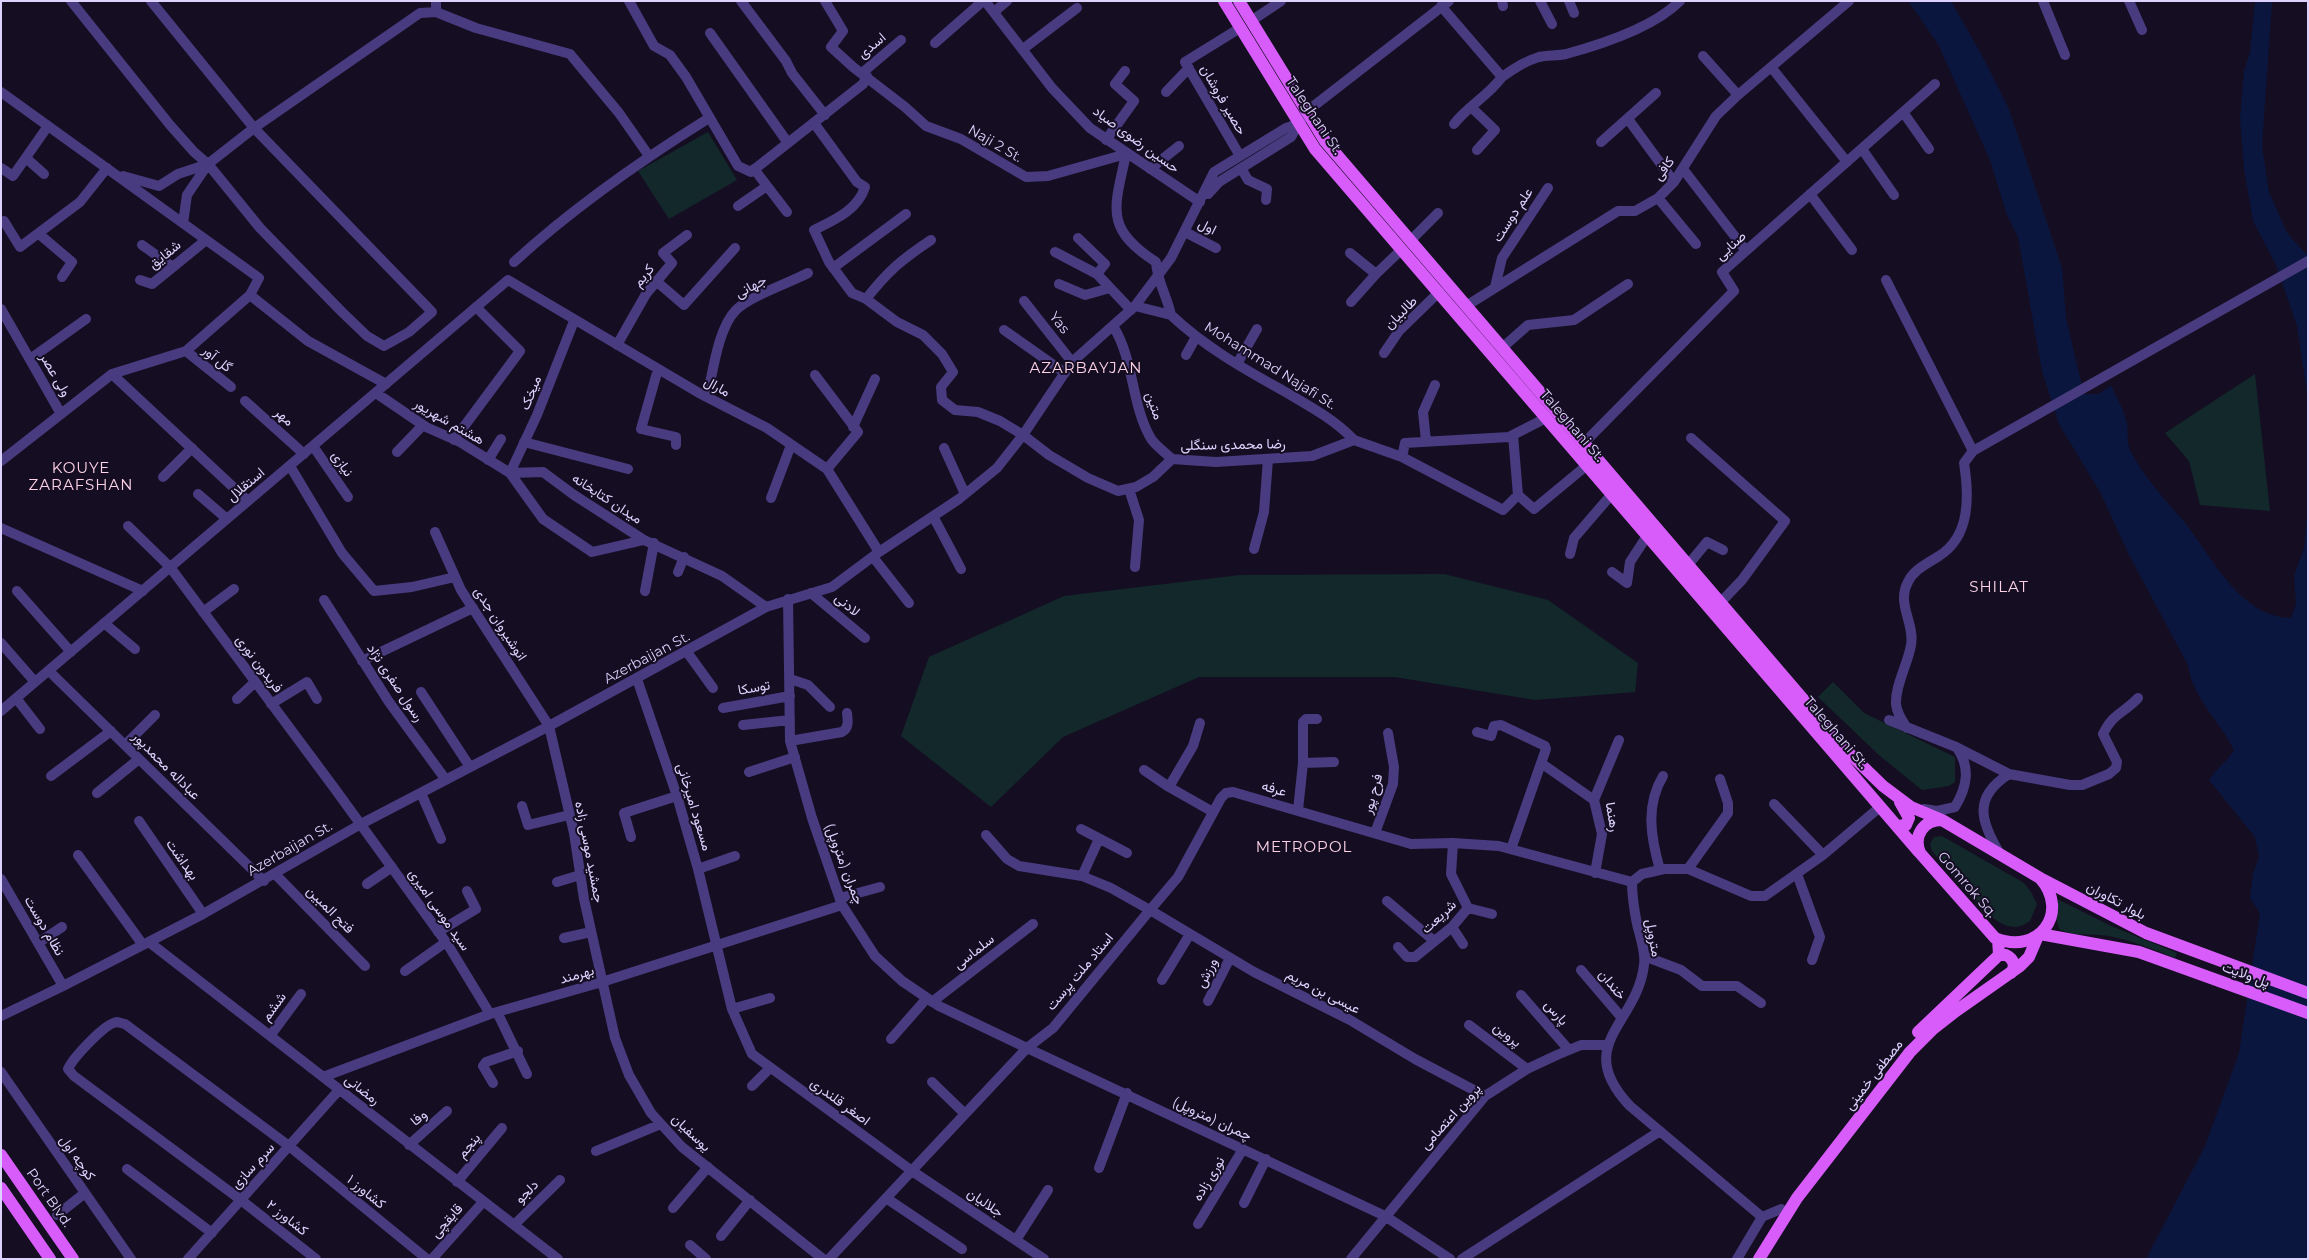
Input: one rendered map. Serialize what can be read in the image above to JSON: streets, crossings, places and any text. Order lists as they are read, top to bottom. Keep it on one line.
{"streets":{"main road":["Taleghani St.","Gomrok Sq.","بلوار تکاوران","پل ولایت","مصطفی خمینی","Port Blvd."],"street":["اسدی","حصیر فروشان","حسین رضوی صیاد","Naji 2 St.","کافی","علم دوست","اول","صنایی","شقایق","کریم","جهانی","طالبیان","Yas","گل آور","Mohammad Najafi St.","ولی عصر","مارال","میخک","متین","مهر","هشتم شهریور","رضا محمدی سنگلی","نیازی","استقلال","میدان کتابخانه","لادنی","انوشیروان جدی","Azerbaijan St.","فریدون نوری","رسول صفری نژاد","توسکا","عباداله محمدپور","عرفه","فرح پور","مسعود امیرخانی","رهنما","جمشید موسی زاده","بهداشت","چمران (متروپل)","فتح المبین","سید موسی امیری","شریعت","نظام دوست","متروپل","سلماسی","استاد ملت پرست","ورزش","بهرمند","خندان","عیسی بن مریم","ششم","پارس","پروین","رمضانی","اصغر قلندری","پروین اعتصامی","وفا","یوسفیان","پنجم","کوچه اول","سرم سازی","نوری زاده","کشاورز ۱","دلجو","جلالیان","کشاورز ۲","قایقچی"]},"crossings":[["اسدی","Naji 2 St."],["حصیر فروشان","Taleghani St."],["حصیر فروشان","Azerbaijan St."],["Taleghani St.","کافی"],["Taleghani St.","صنایی"],["Taleghani St.","طالبیان"],["Taleghani St.","Azerbaijan St."],["Taleghani St.","Gomrok Sq."],["حسین رضوی صیاد","Naji 2 St."],["حسین رضوی صیاد","Azerbaijan St."],["کافی","علم دوست"],["اول","Azerbaijan St."],["کریم","مارال"],["جهانی","مارال"],["Yas","Azerbaijan St."],["Mohammad Najafi St.","رضا محمدی سنگلی"],["مارال","میخک"],["مارال","استقلال"],["مارال","Azerbaijan St."],["میخک","هشتم شهریور"],["میخک","میدان کتابخانه"],["متین","رضا محمدی سنگلی"],["متین","Azerbaijan St."],["مهر","استقلال"],["هشتم شهریور","استقلال"],["هشتم شهریور","میدان کتابخانه"],["نیازی","استقلال"],["استقلال","فریدون نوری"],["استقلال","عباداله محمدپور"],["لادنی","Azerbaijan St."],["انوشیروان جدی","Azerbaijan St."],["انوشیروان جدی","جمشید موسی زاده"],["Azerbaijan St.","فریدون نوری"],["Azerbaijan St.","رسول صفری نژاد"],["Azerbaijan St.","عباداله محمدپور"],["Azerbaijan St.","مسعود امیرخانی"],["Azerbaijan St.","جمشید موسی زاده"],["Azerbaijan St.","بهداشت"],["Azerbaijan St.","چمران (متروپل)"],["Azerbaijan St.","فتح المبین"],["Azerbaijan St.","سید موسی امیری"],["Azerbaijan St.","نظام دوست"],["Azerbaijan St.","رمضانی"],["فریدون نوری","سید موسی امیری"],["توسکا","چمران (متروپل)"],["عرفه","فرح پور"],["عرفه","رهنما"],["عرفه","شریعت"],["عرفه","متروپل"],["عرفه","استاد ملت پرست"],["عرفه","عیسی بن مریم"],["مسعود امیرخانی","بهرمند"],["جمشید موسی زاده","بهرمند"],["جمشید موسی زاده","یوسفیان"],["چمران (متروپل)","سلماسی"],["چمران (متروپل)","استاد ملت پرست"],["چمران (متروپل)","بهرمند"],["چمران (متروپل)","پروین اعتصامی"],["چمران (متروپل)","نوری زاده"],["Gomrok Sq.","پل ولایت"],["Gomrok Sq.","مصطفی خمینی"],["بلوار تکاوران","پل ولایت"],["سید موسی امیری","بهرمند"],["متروپل","خندان"],["متروپل","پروین اعتصامی"],["استاد ملت پرست","عیسی بن مریم"],["ورزش","عیسی بن مریم"],["بهرمند","رمضانی"],["بهرمند","یوسفیان"],["پل ولایت","مصطفی خمینی"],["عیسی بن مریم","پروین اعتصامی"],["ششم","رمضانی"],["پارس","پروین اعتصامی"],["پروین","پروین اعتصامی"],["رمضانی","وفا"],["رمضانی","پنجم"],["رمضانی","سرم سازی"],["رمضانی","دلجو"],["رمضانی","قایقچی"],["اصغر قلندری","جلالیان"],["سرم سازی","کشاورز ۱"],["سرم سازی","کشاورز ۲"],["کشاورز ۱","کشاورز ۲"]],"districts":["AZARBAYJAN","KOUYE ZARAFSHAN","SHILAT","METROPOL"]}
